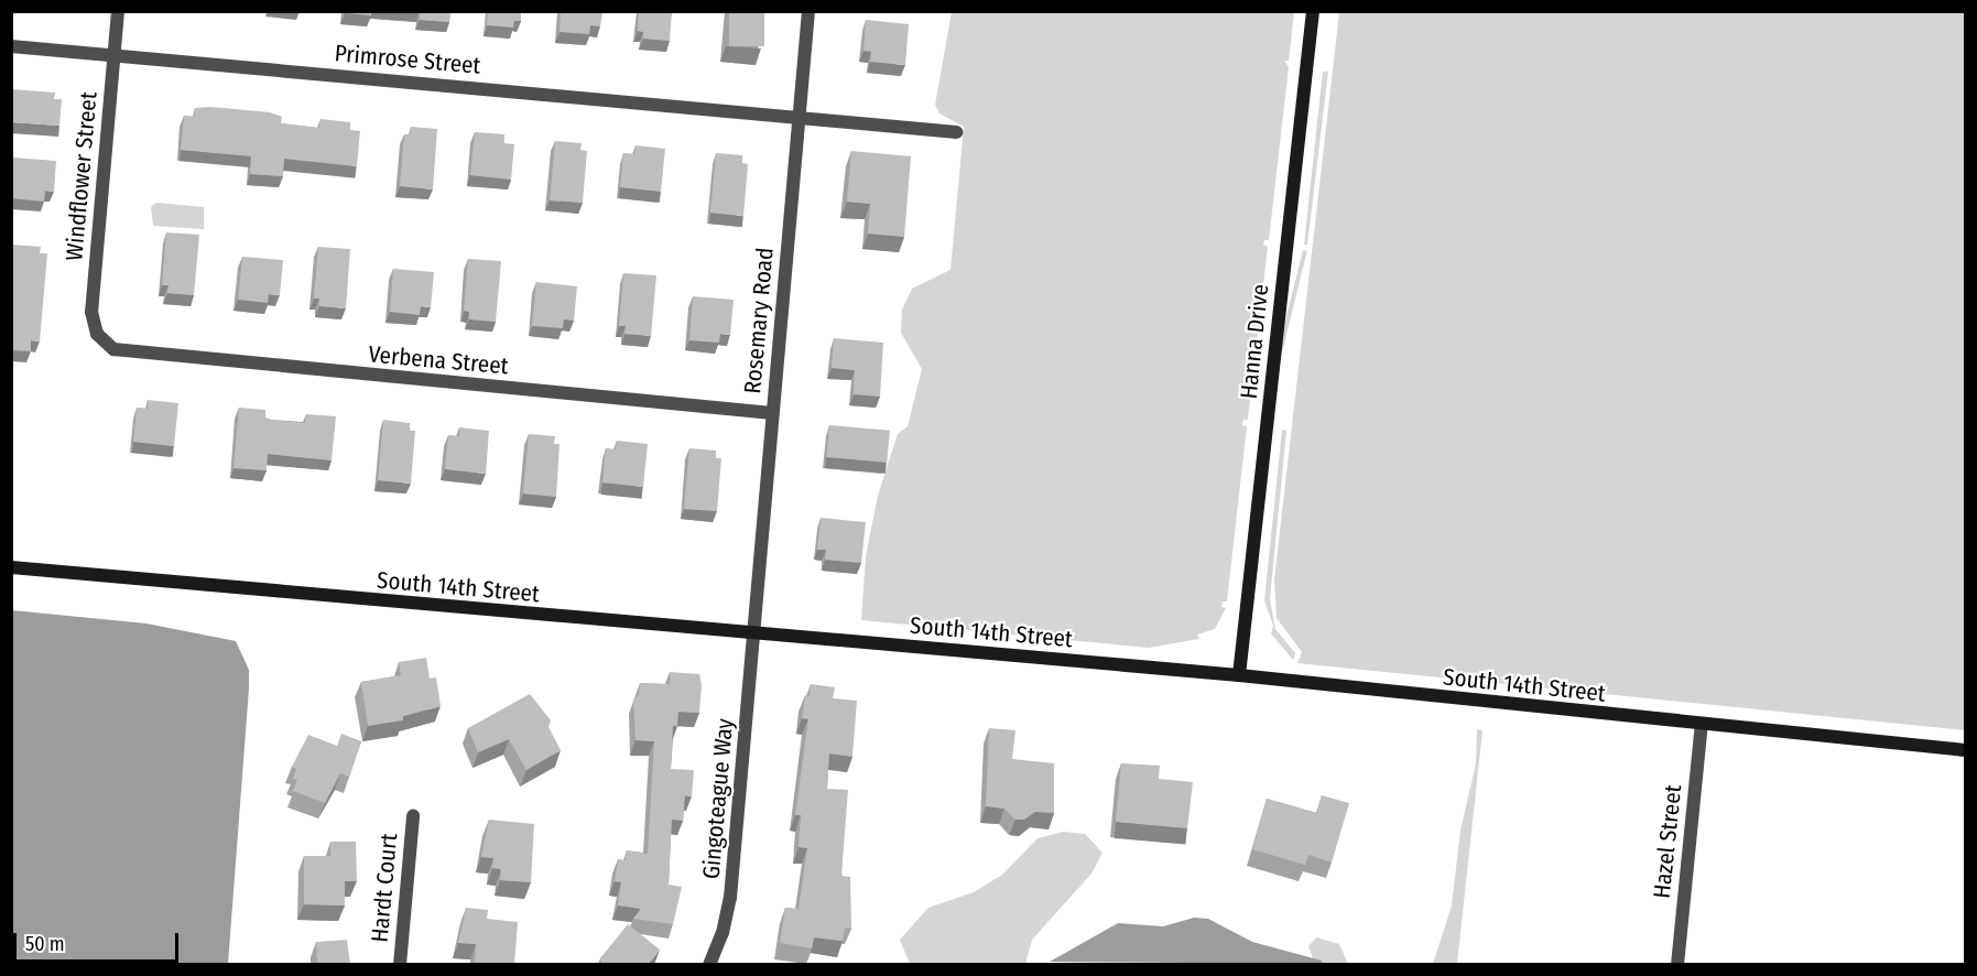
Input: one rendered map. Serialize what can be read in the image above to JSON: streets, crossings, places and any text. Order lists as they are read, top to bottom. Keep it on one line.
{"streets":{"main road":["Hanna Drive","South 14th Street"],"street":["Primrose Street","Windflower Street","Rosemary Road","Verbena Street","Gingoteague Way","Hazel Street","Hardt Court"]},"crossings":[["Primrose Street","Windflower Street"],["Primrose Street","Rosemary Road"],["Windflower Street","Verbena Street"],["Rosemary Road","Verbena Street"],["Rosemary Road","South 14th Street"],["Rosemary Road","Gingoteague Way"],["Hanna Drive","South 14th Street"],["South 14th Street","Gingoteague Way"],["South 14th Street","Hazel Street"]],"scale_bar":"50 m"}
